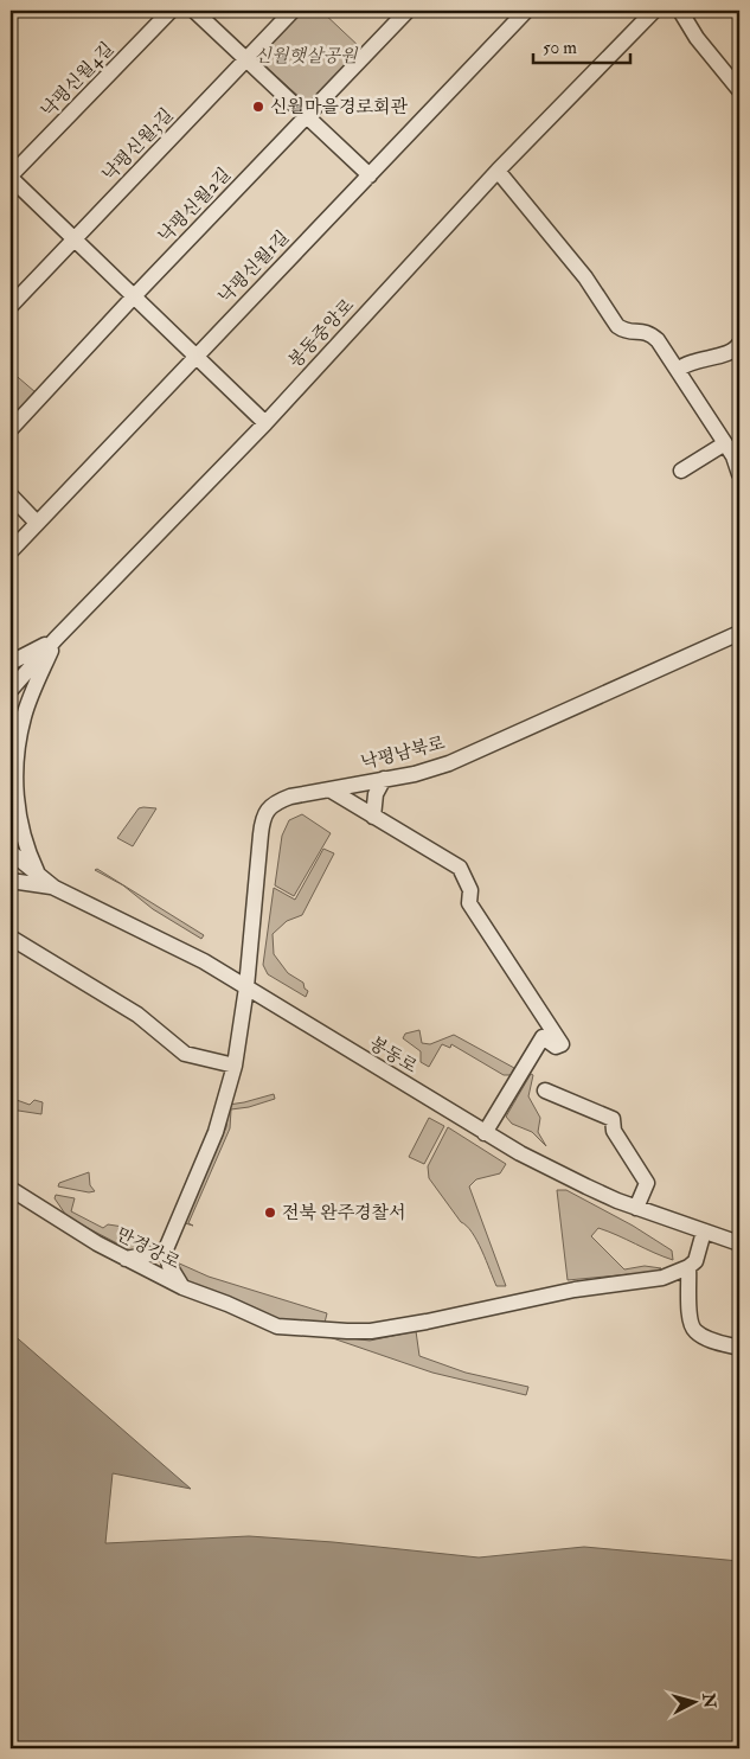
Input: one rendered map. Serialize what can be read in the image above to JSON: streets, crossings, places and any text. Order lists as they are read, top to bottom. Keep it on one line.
{"streets":{"street":["낙평신월4길","낙평신월3길","낙평신월2길","낙평신월1길","봉동중앙로","낙평남북로","봉동로","만경강로"]},"crossings":[["낙평남북로","봉동로"]],"parks":["신월햇살공원"],"places":["신월마을경로회관","전북 완주경찰서"],"scale_bar":"50 m","north":"right"}
